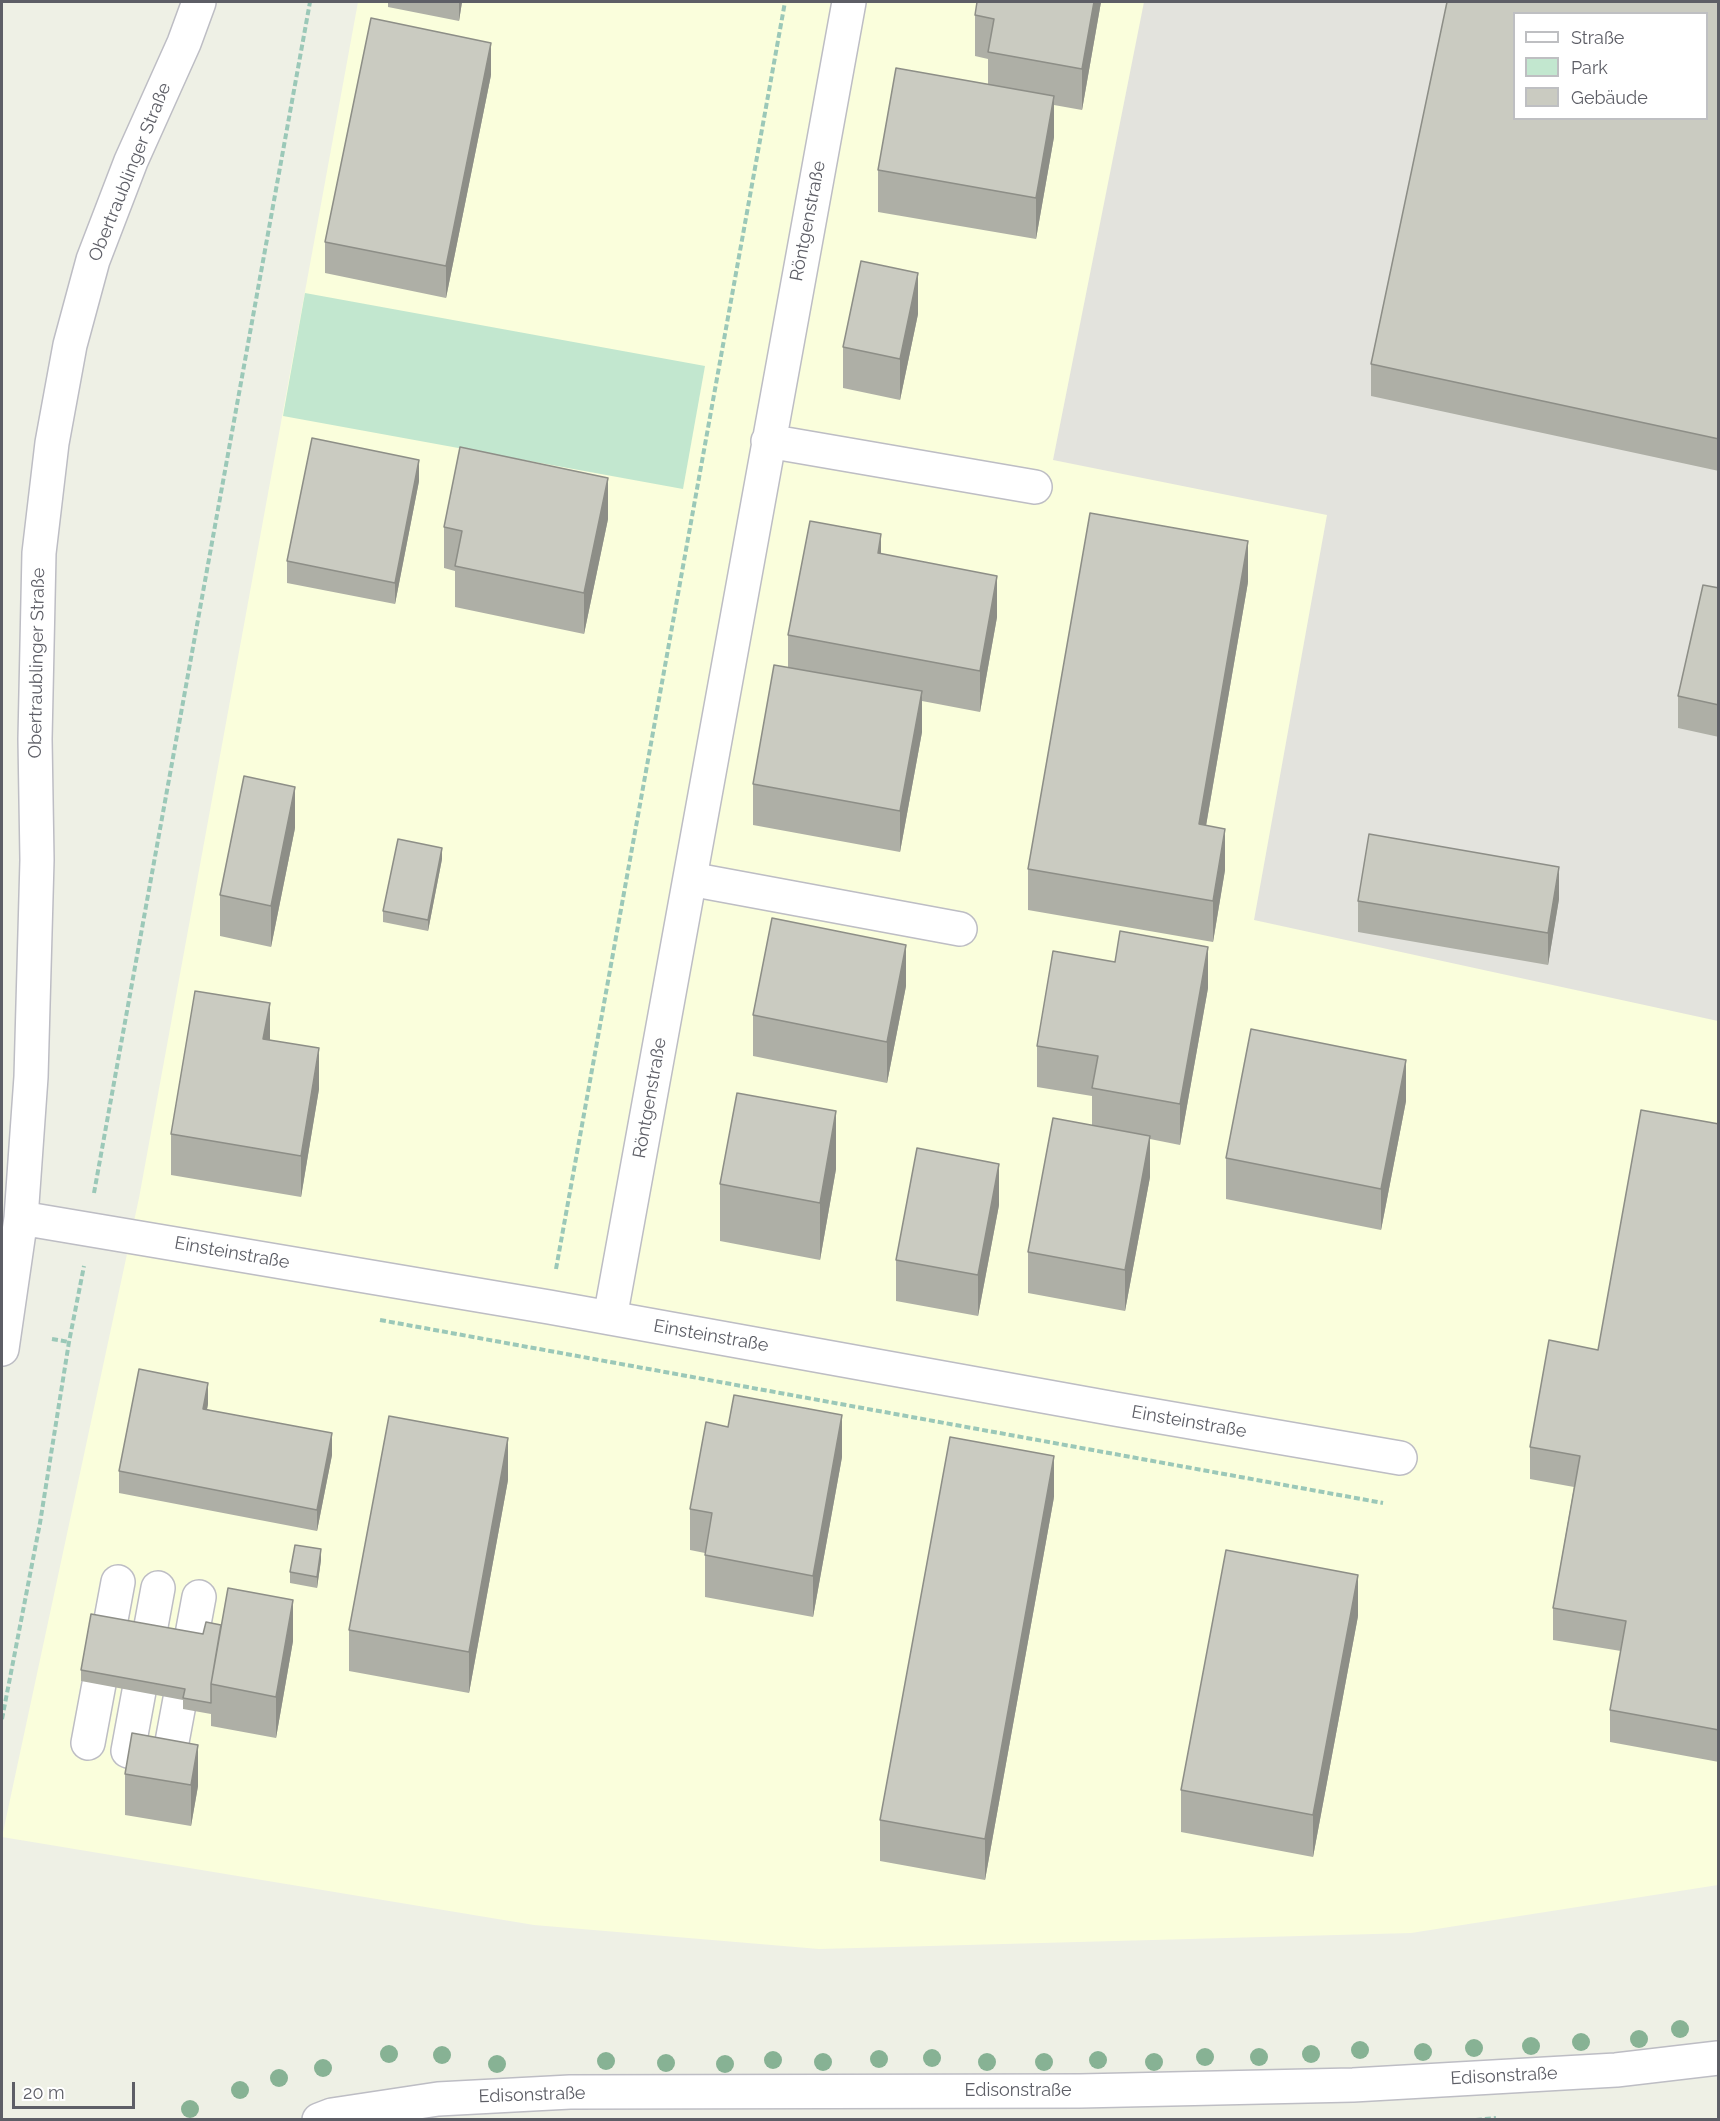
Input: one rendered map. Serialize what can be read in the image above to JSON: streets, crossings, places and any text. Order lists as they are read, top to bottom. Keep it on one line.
{"streets":{"street":["Obertraublinger Straße","Röntgenstraße","Einsteinstraße","Edisonstraße"]},"crossings":[["Obertraublinger Straße","Einsteinstraße"],["Röntgenstraße","Einsteinstraße"]],"legend":["Straße","Park","Gebäude"],"scale_bar":"20 m"}
